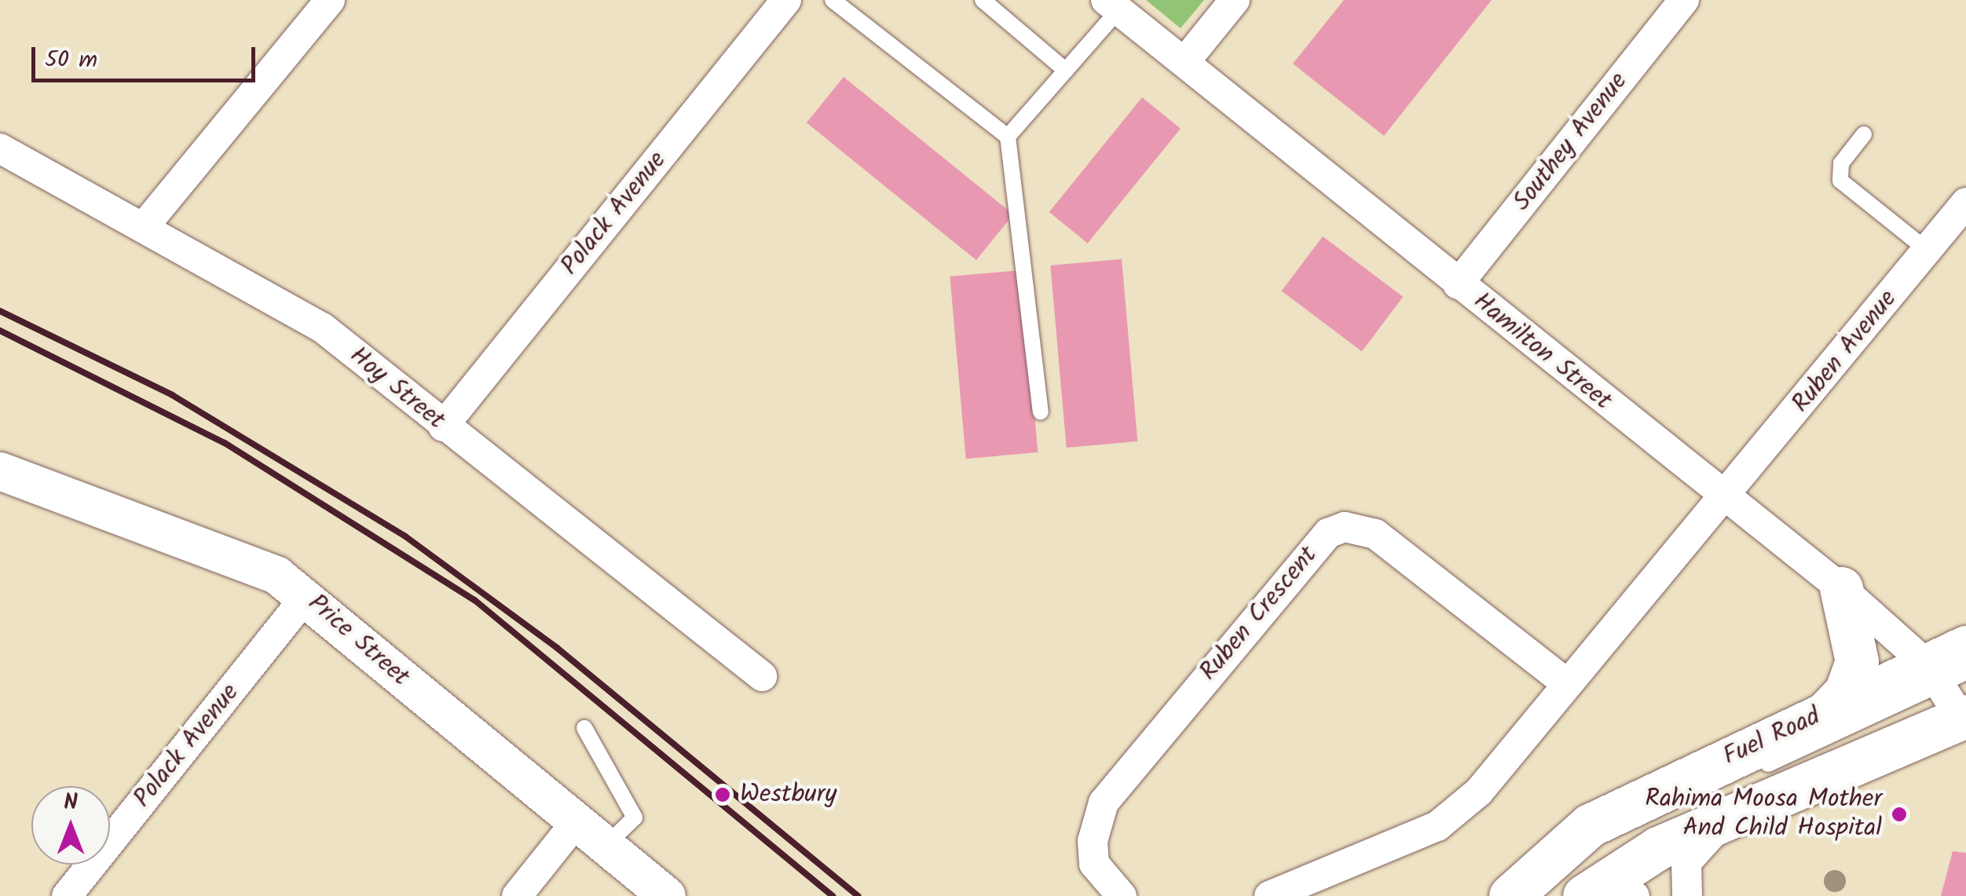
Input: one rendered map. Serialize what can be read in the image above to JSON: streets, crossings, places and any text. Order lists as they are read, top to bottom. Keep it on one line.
{"streets":{"main road":["Fuel Road"],"street":["Southey Avenue","Polack Avenue","Hamilton Street","Ruben Avenue","Hoy Street","Ruben Crescent","Price Street"]},"crossings":[["Southey Avenue","Hamilton Street"],["Polack Avenue","Hoy Street"],["Polack Avenue","Price Street"],["Hamilton Street","Ruben Avenue"],["Hamilton Street","Fuel Road"]],"places":["Westbury","Rahima Moosa Mother And Child Hospital"],"scale_bar":"50 m","north":"top"}
